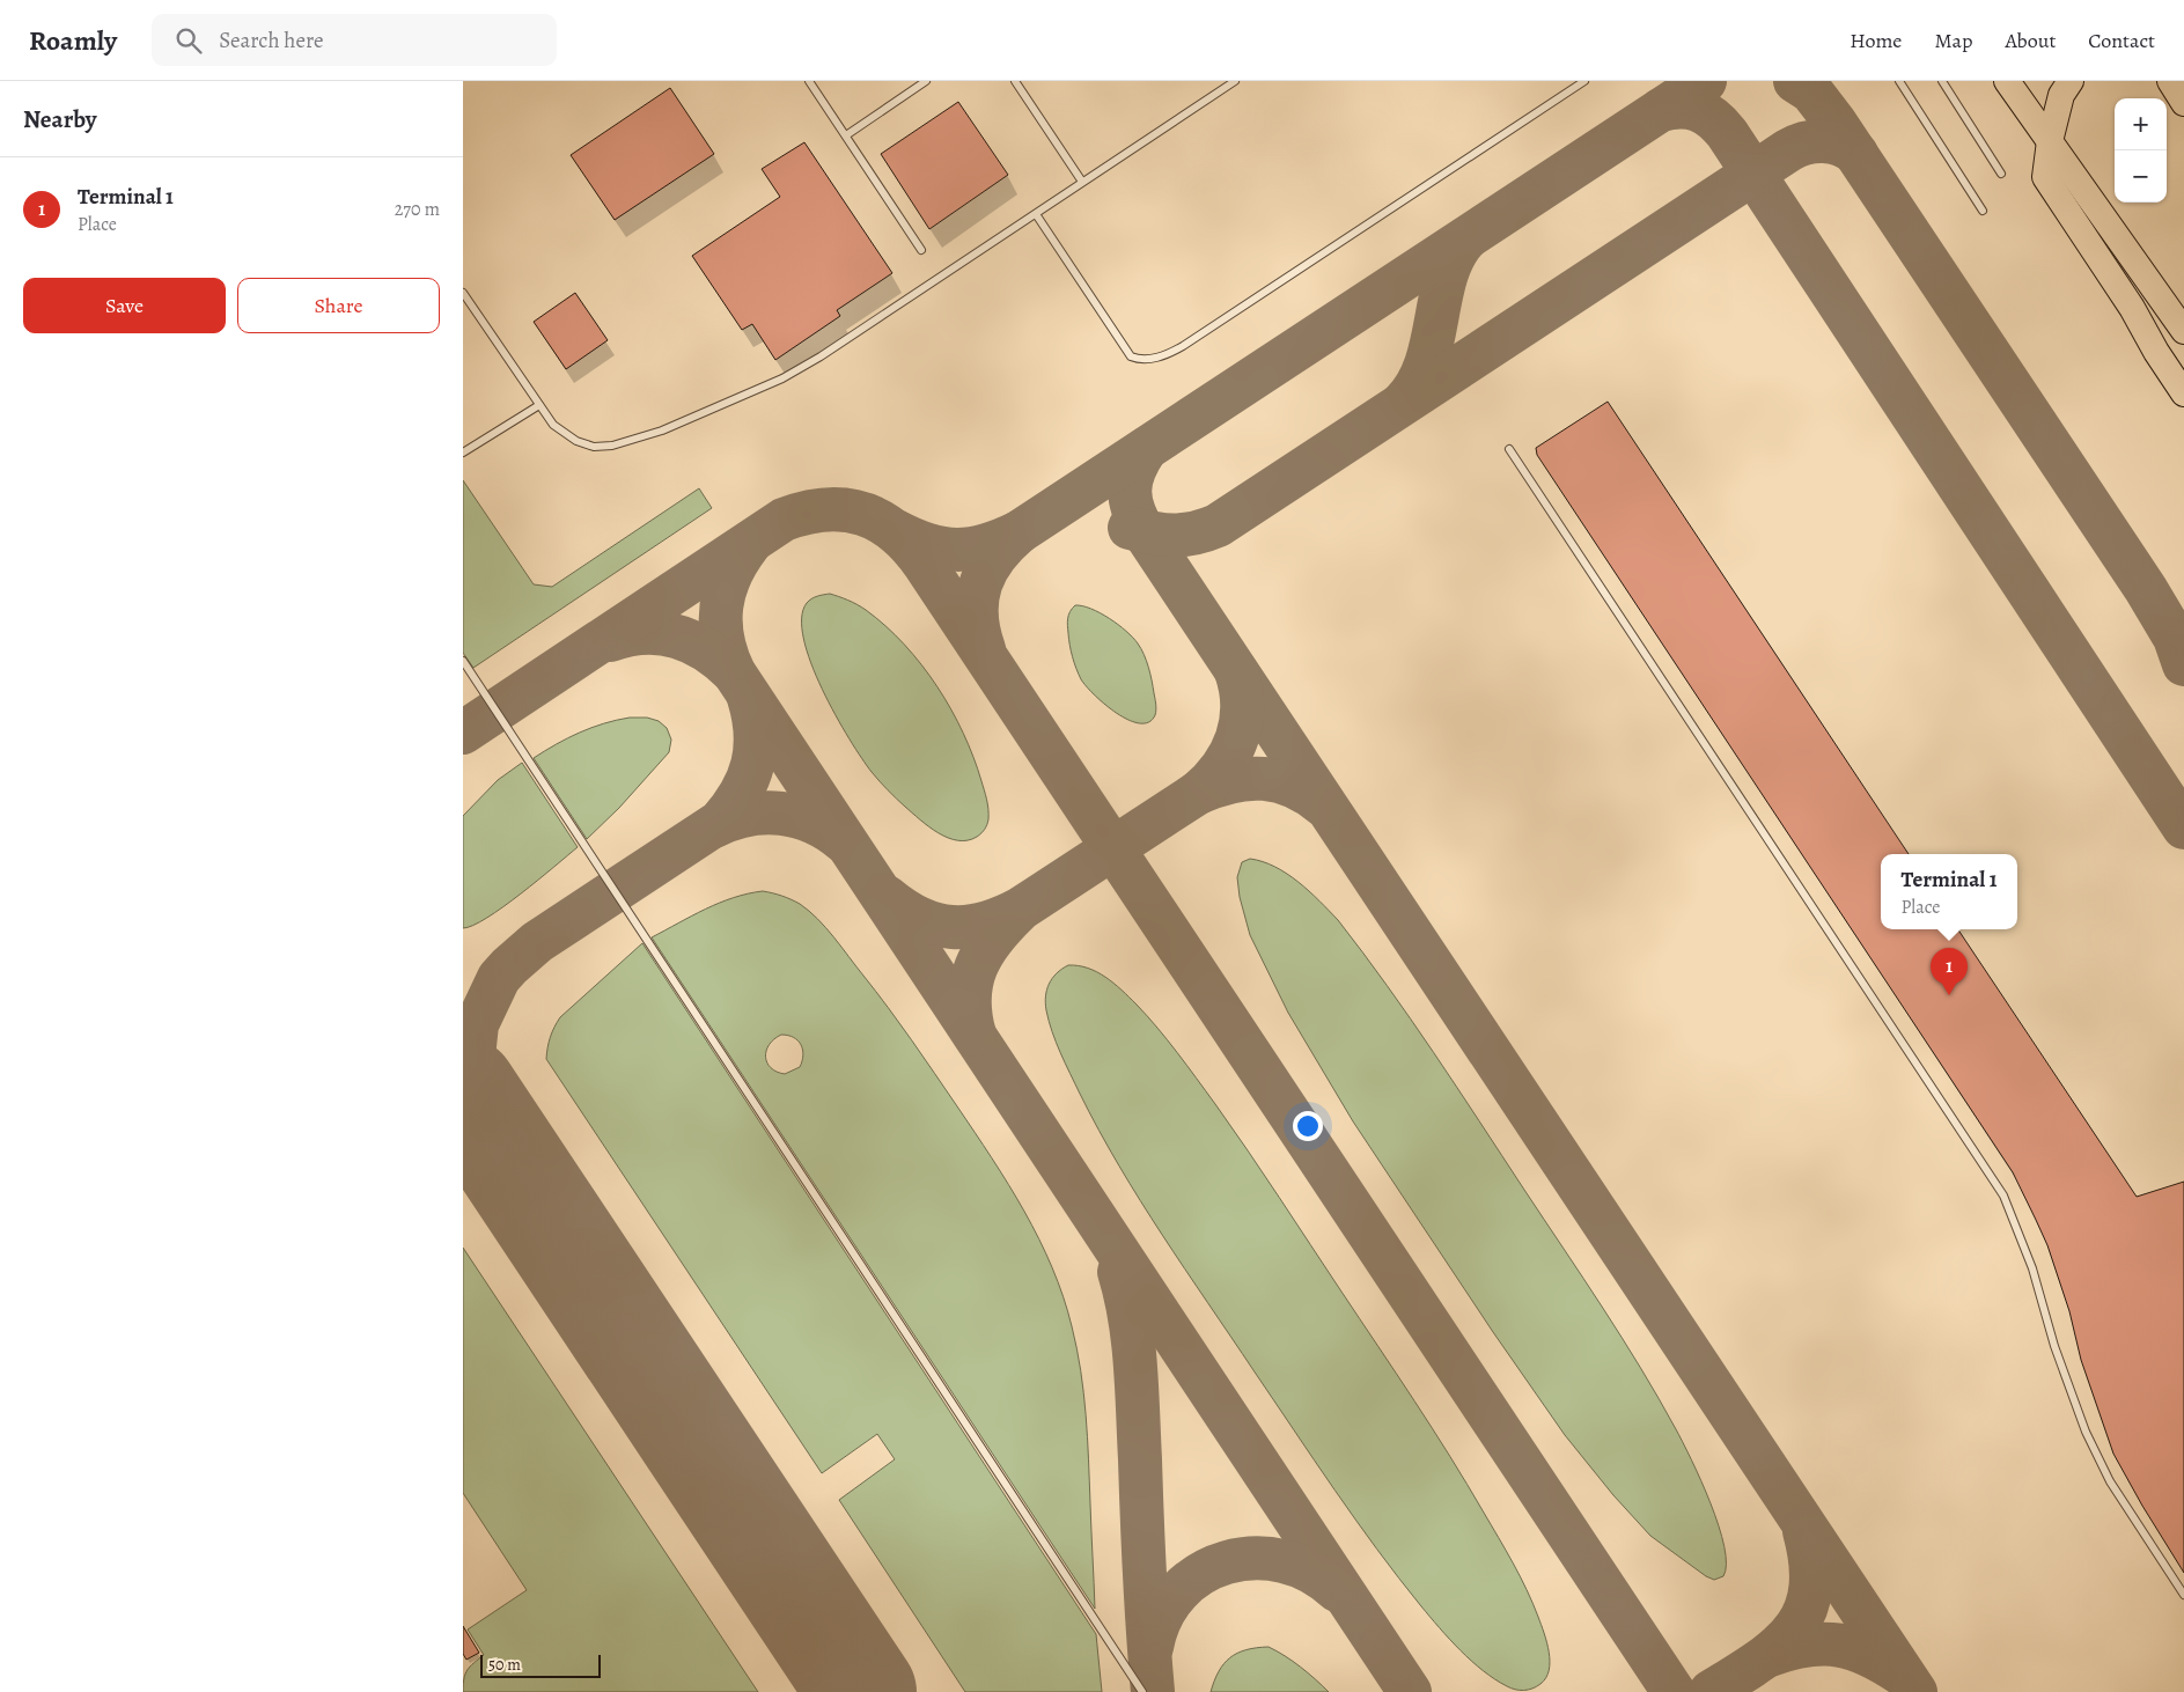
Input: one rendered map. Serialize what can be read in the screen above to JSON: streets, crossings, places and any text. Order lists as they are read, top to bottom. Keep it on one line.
{"scale_bar":"50 m","page":{"header":"Roamly","search":"Search here","nav":["Home","Map","About","Contact"],"heading":"Nearby","map_buttons":["+","−"],"list":[{"mark":"1","name":"Terminal 1","note":"Place","value":"270 m"}],"buttons":["Save","Share"],"popup":["Terminal 1","Place"],"pins":"1","scale":"50 m"}}
